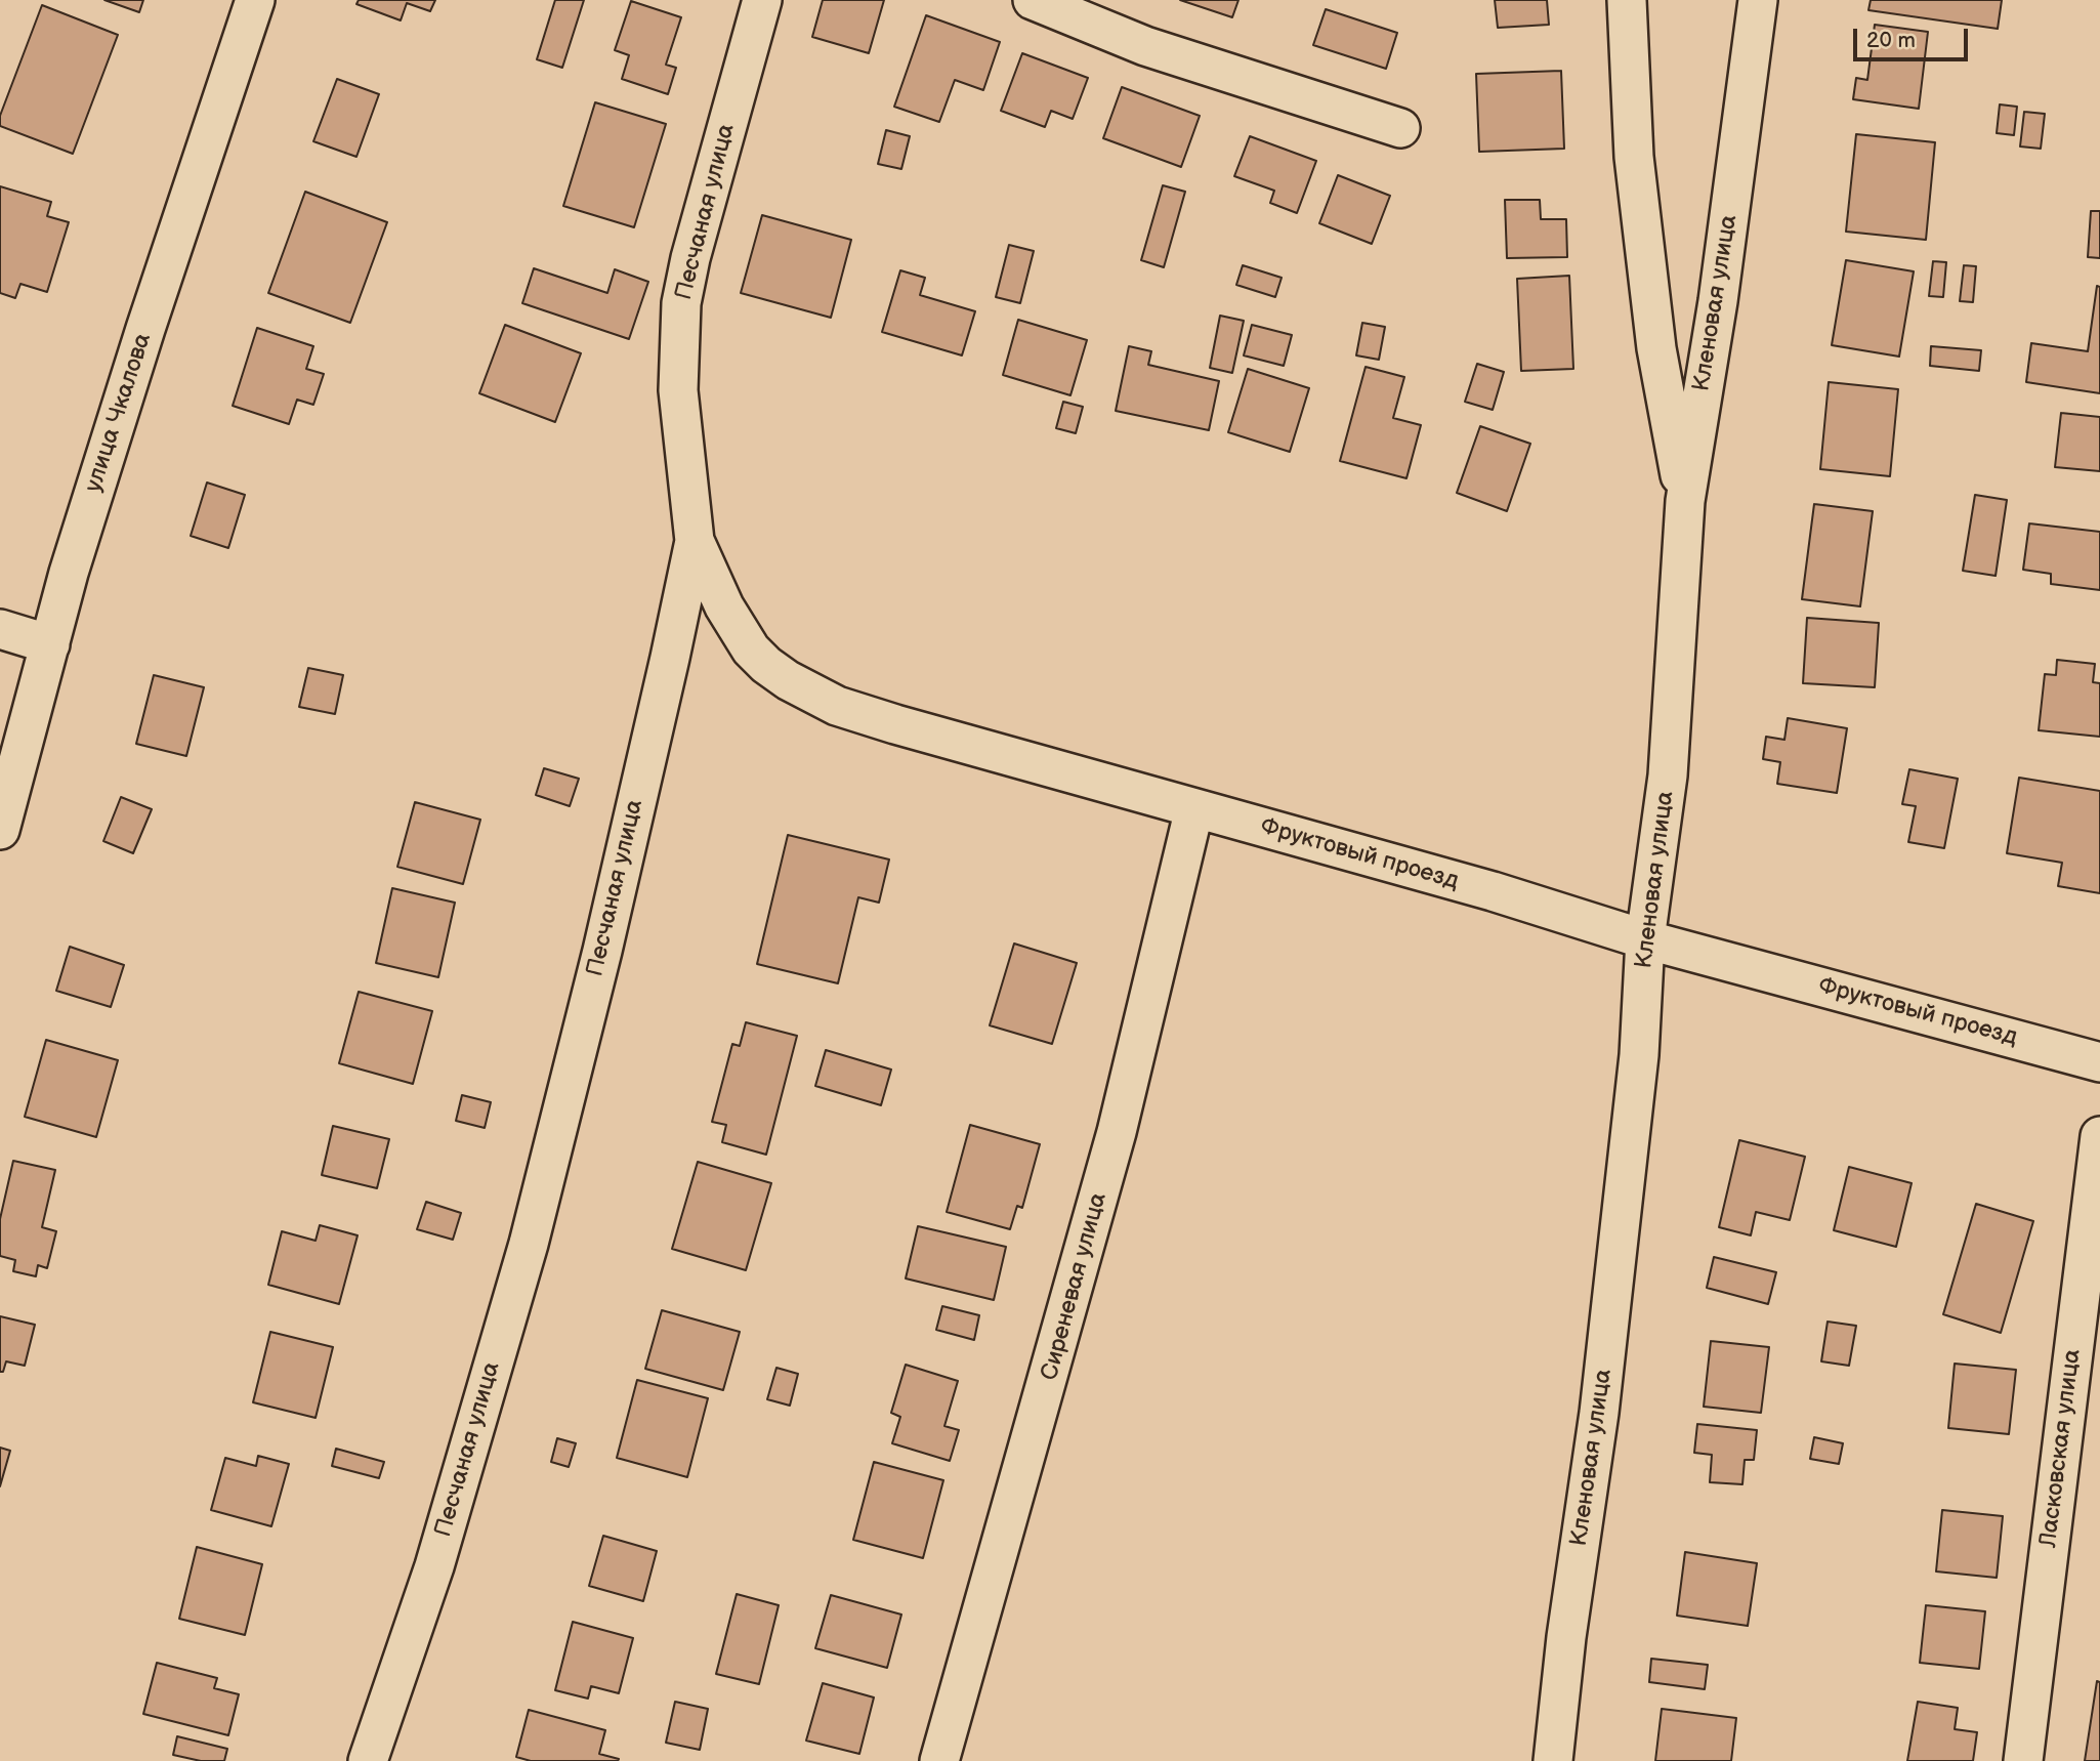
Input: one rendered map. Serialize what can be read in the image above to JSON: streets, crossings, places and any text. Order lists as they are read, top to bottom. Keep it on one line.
{"streets":{"street":["Песчаная улица","Кленовая улица","улица Чкалова","Фруктовый проезд","Сиреневая улица","Ласковская улица"]},"crossings":[["Песчаная улица","Фруктовый проезд"],["Кленовая улица","Фруктовый проезд"],["Фруктовый проезд","Сиреневая улица"]],"scale_bar":"20 m"}
